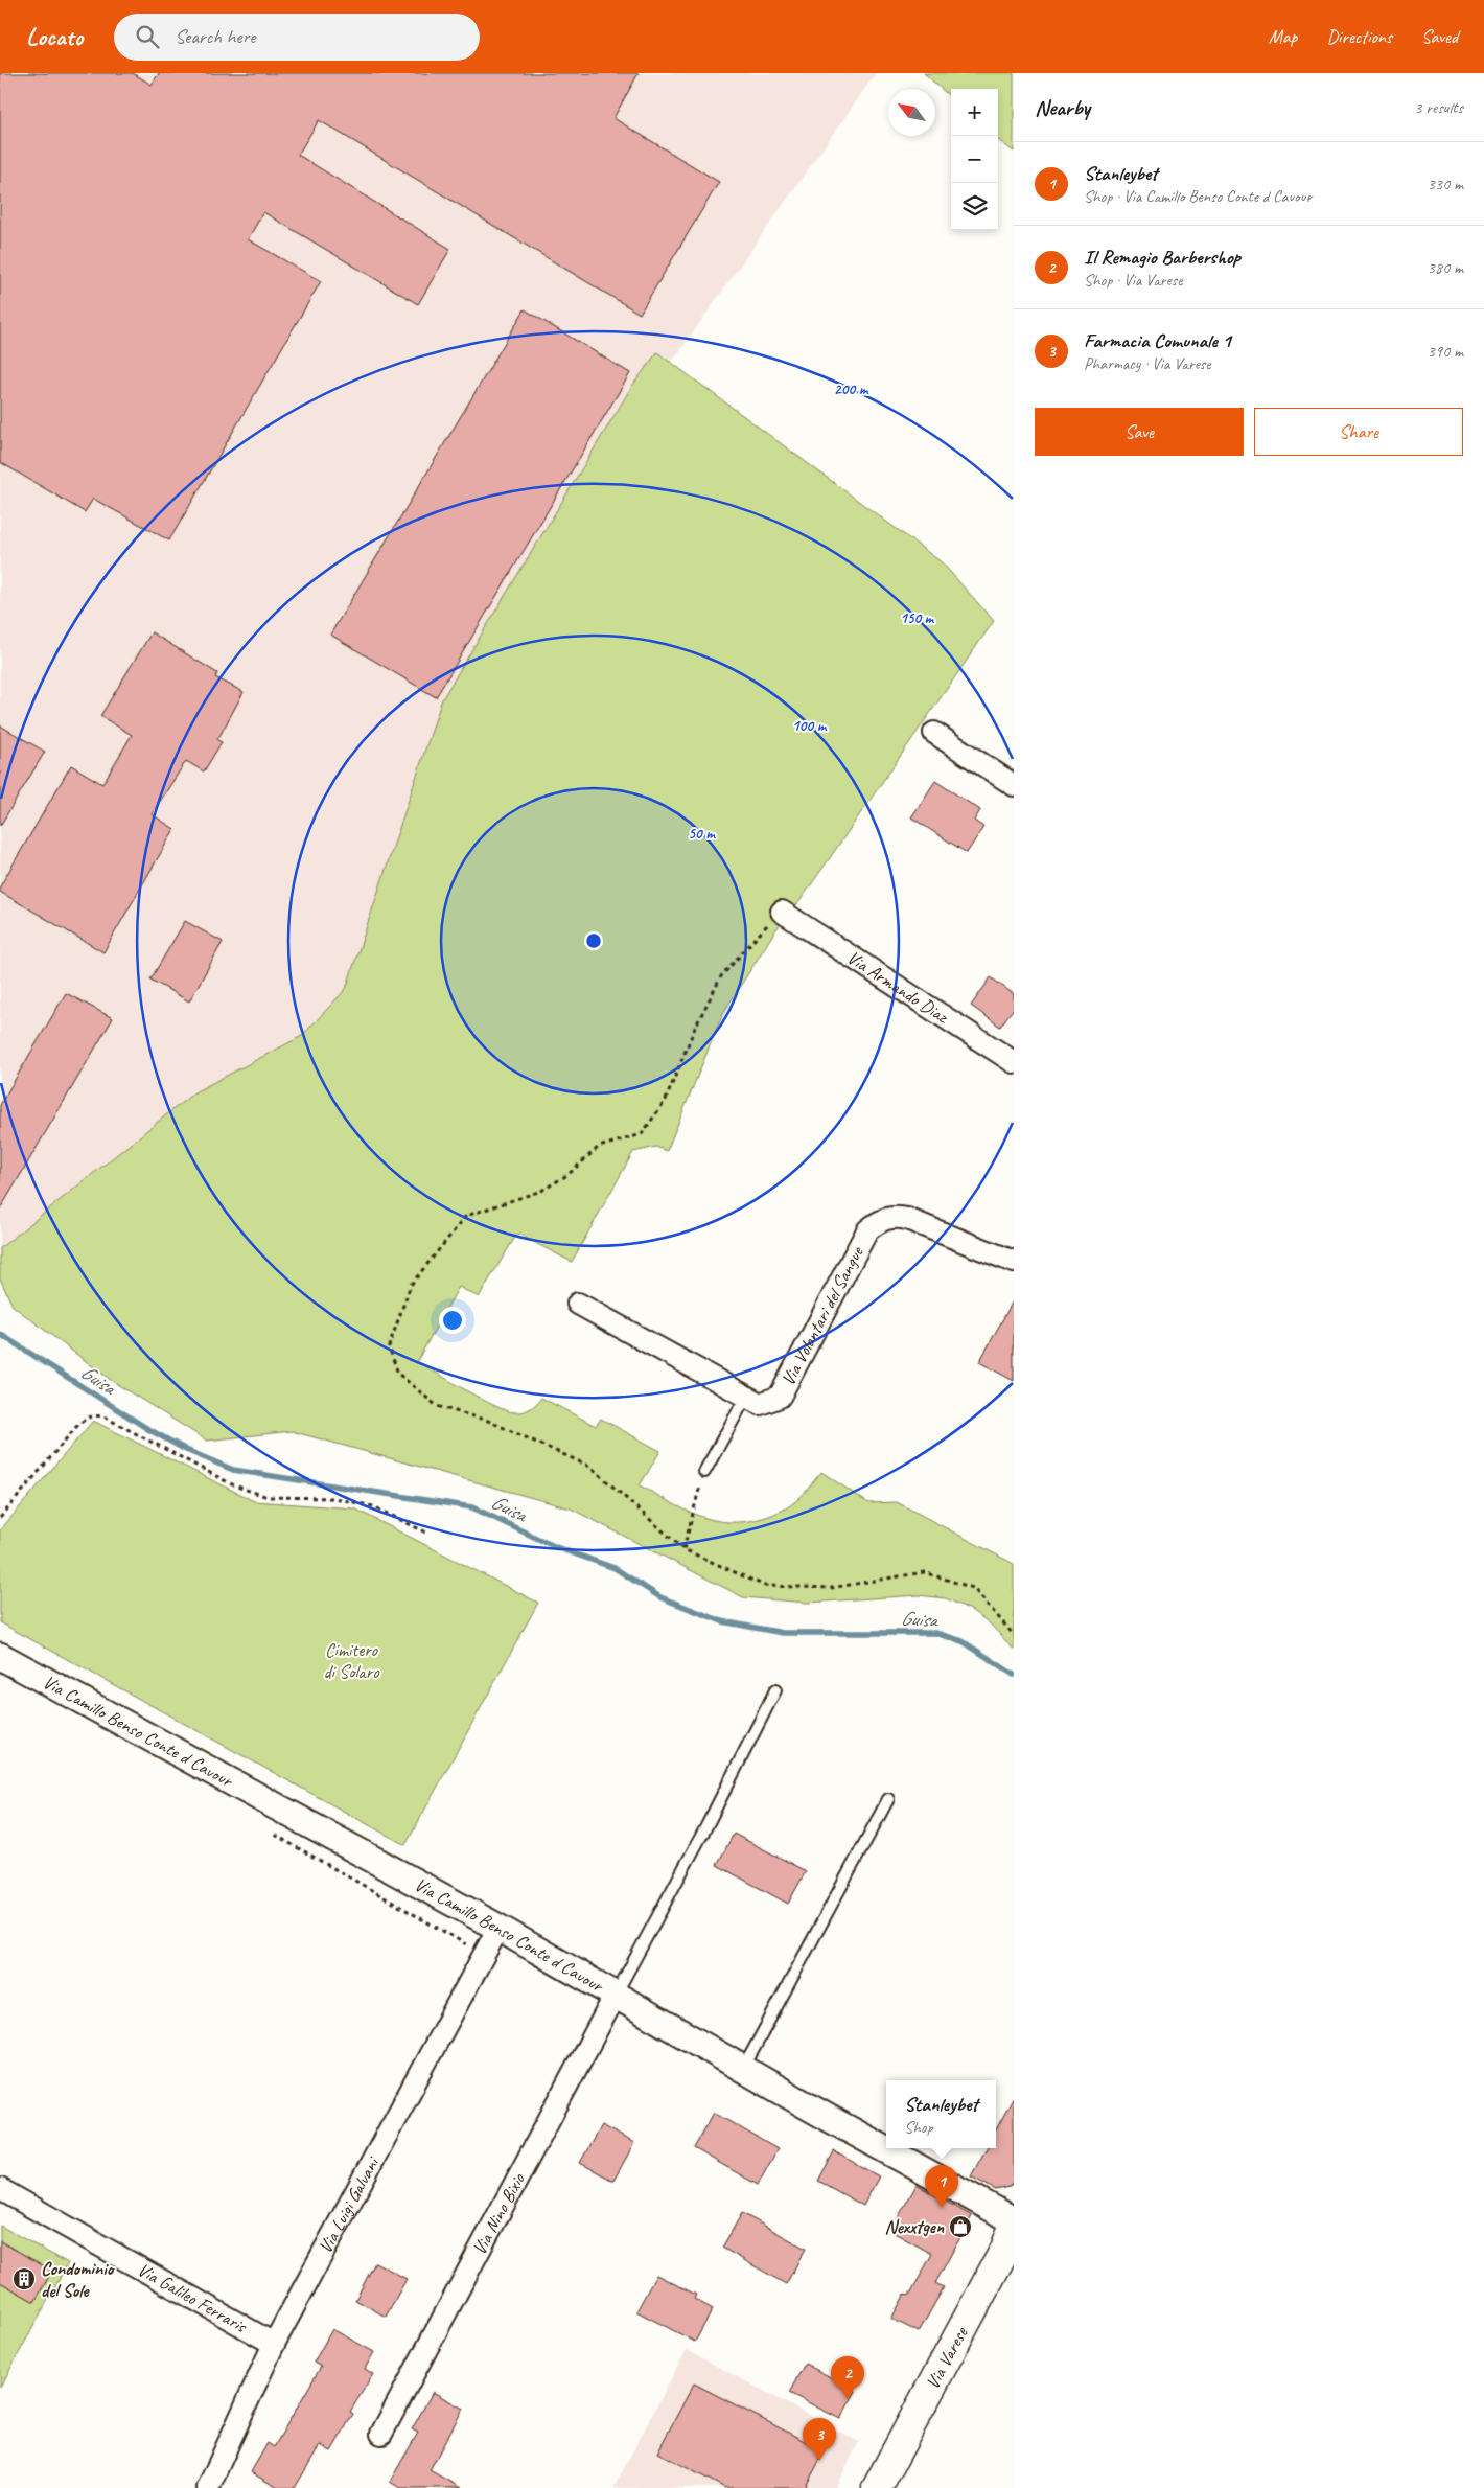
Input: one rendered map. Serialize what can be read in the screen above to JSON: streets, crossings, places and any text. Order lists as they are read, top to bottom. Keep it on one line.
{"streets":{"main road":["Via Varese"],"street":["Via Armando Diaz","Via Volontari del Sangue","Via Camillo Benso Conte d Cavour","Via Luigi Galvani","Via Nino Bixio","Via Galileo Ferraris"]},"crossings":[["Via Camillo Benso Conte d Cavour","Via Luigi Galvani"],["Via Camillo Benso Conte d Cavour","Via Nino Bixio"],["Via Luigi Galvani","Via Galileo Ferraris"]],"water":["Guisa"],"parks":["Cimitero di Solaro"],"places":{"shop":["Nexxtgen"],"building":["Condominio del Sole"]},"north":"top left","page":{"header":"Locato","search":"Search here","nav":["Map","Directions","Saved"],"heading":["Nearby","3 results"],"map_buttons":["+","−"],"list":[{"mark":"1","name":"Stanleybet","note":"Shop · Via Camillo Benso Conte d Cavour","value":"330 m"},{"mark":"2","name":"Il Remagio Barbershop","note":"Shop · Via Varese","value":"380 m"},{"mark":"3","name":"Farmacia Comunale 1","note":"Pharmacy · Via Varese","value":"390 m"}],"buttons":["Save","Share"],"popup":["Stanleybet","Shop"],"pins":["1","2","3"]},"rings":["200 m","150 m","100 m","50 m"]}
